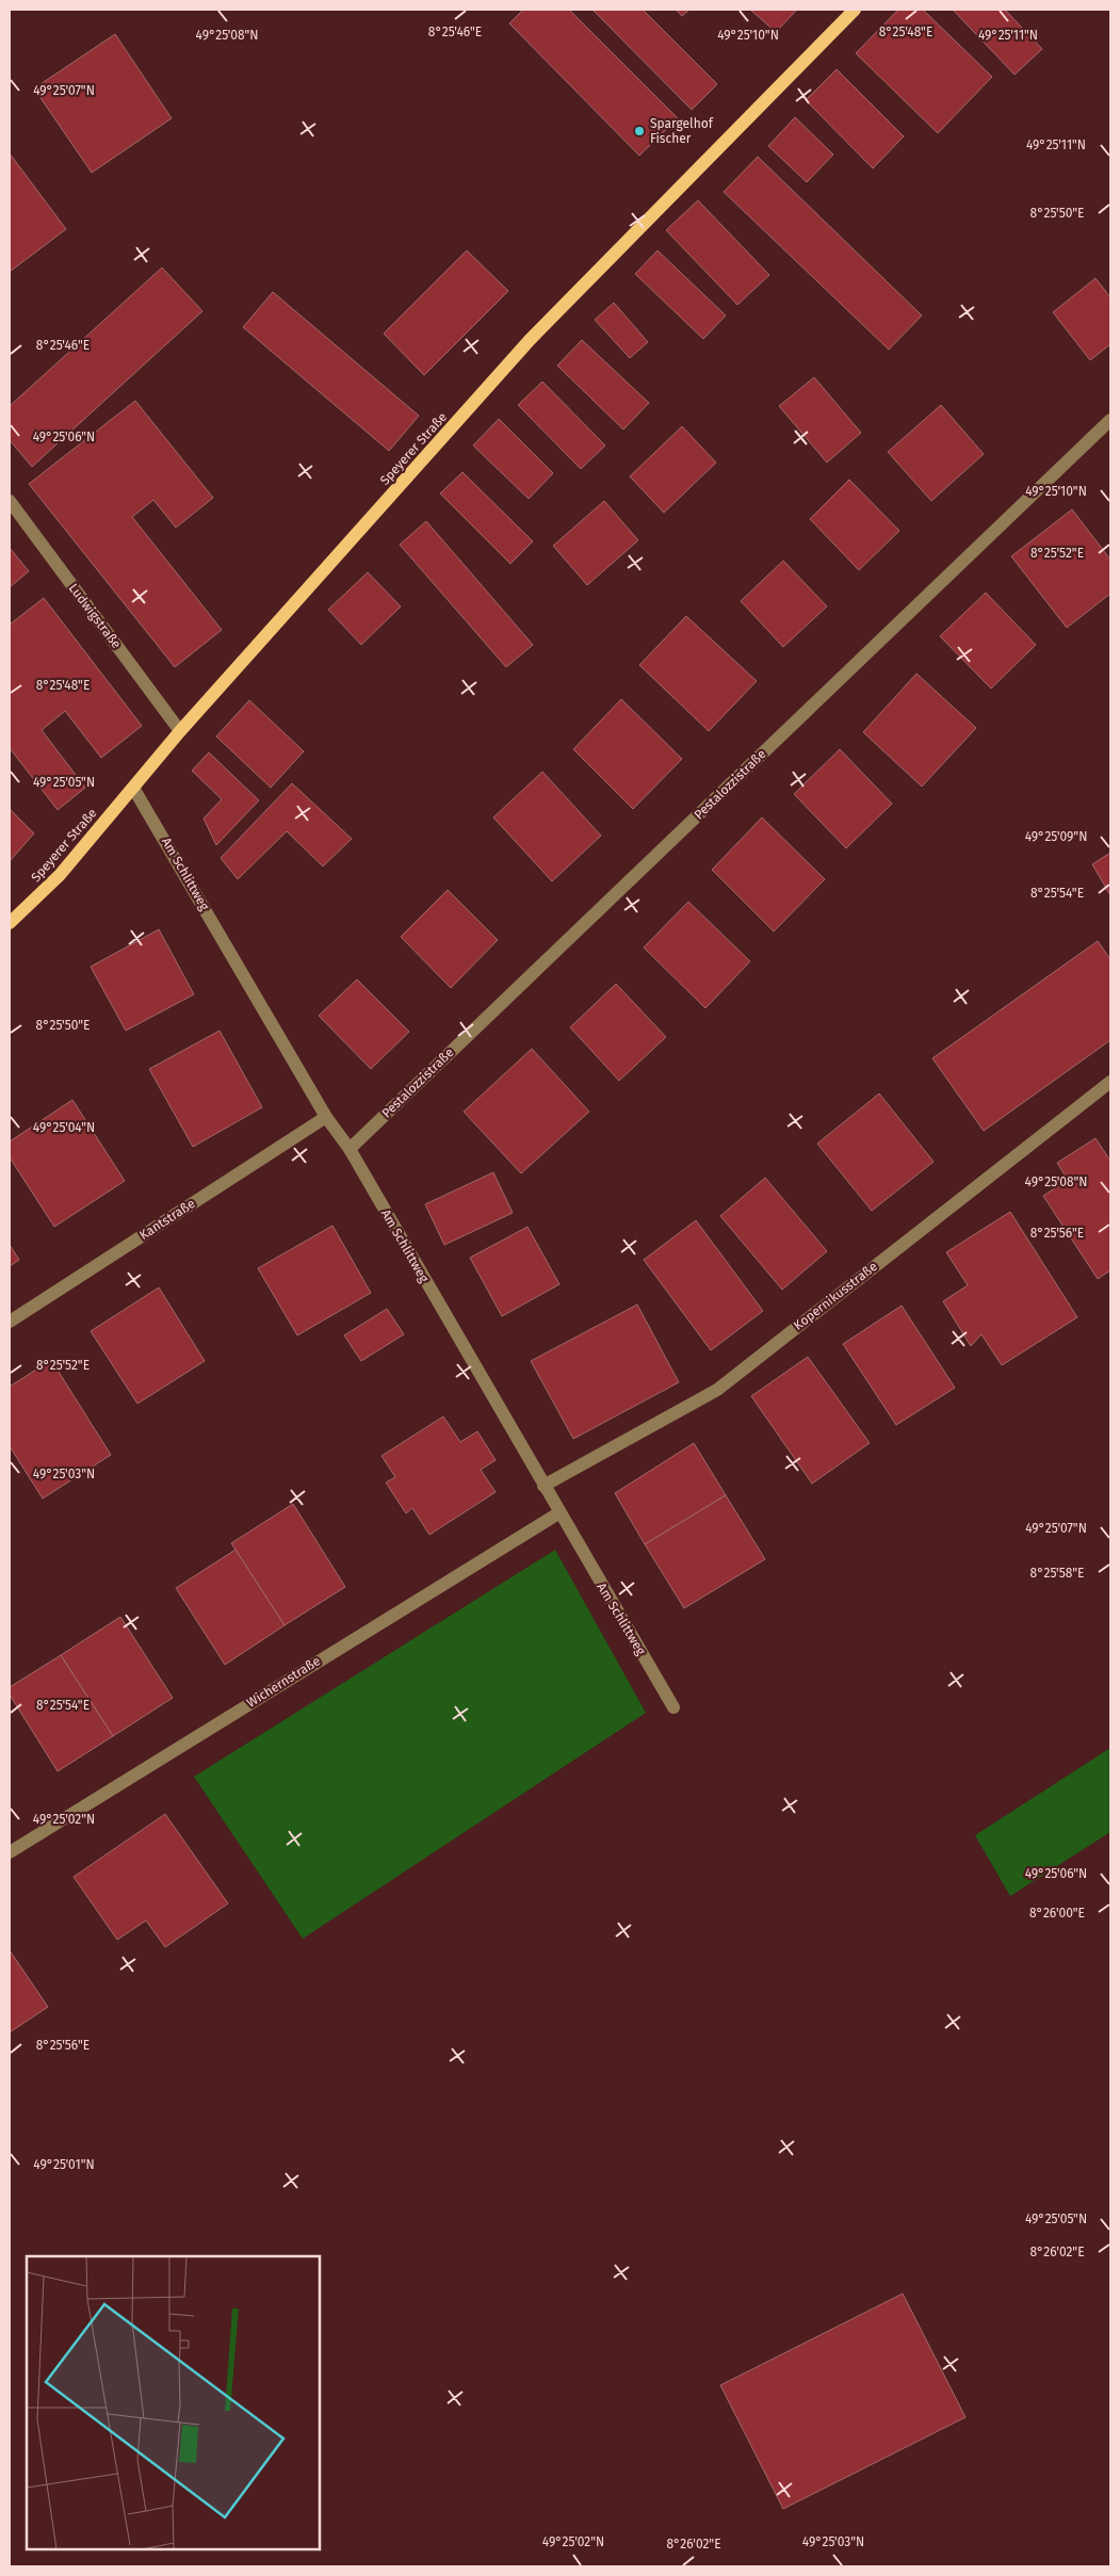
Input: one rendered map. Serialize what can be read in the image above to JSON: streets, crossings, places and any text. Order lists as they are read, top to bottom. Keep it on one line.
{"streets":{"main road":["Speyerer Straße"],"street":["Ludwigstraße","Pestalozzistraße","Am Schlittweg","Kantstraße","Kopernikusstraße","Wichernstraße"]},"crossings":[["Speyerer Straße","Ludwigstraße"],["Speyerer Straße","Am Schlittweg"],["Pestalozzistraße","Am Schlittweg"],["Am Schlittweg","Kantstraße"],["Am Schlittweg","Kopernikusstraße"],["Am Schlittweg","Wichernstraße"]],"places":["Spargelhof Fischer"],"coordinates":["8°25'46\"E","8°25'48\"E","49°25'08\"N","49°25'10\"N","49°25'11\"N","49°25'07\"N","8°25'50\"E","49°25'06\"N","8°25'52\"E","49°25'05\"N","49°25'09\"N","8°25'54\"E","49°25'04\"N","8°25'56\"E","49°25'03\"N","8°25'58\"E","49°25'02\"N","8°26'00\"E","49°25'01\"N","8°26'02\"E"]}
